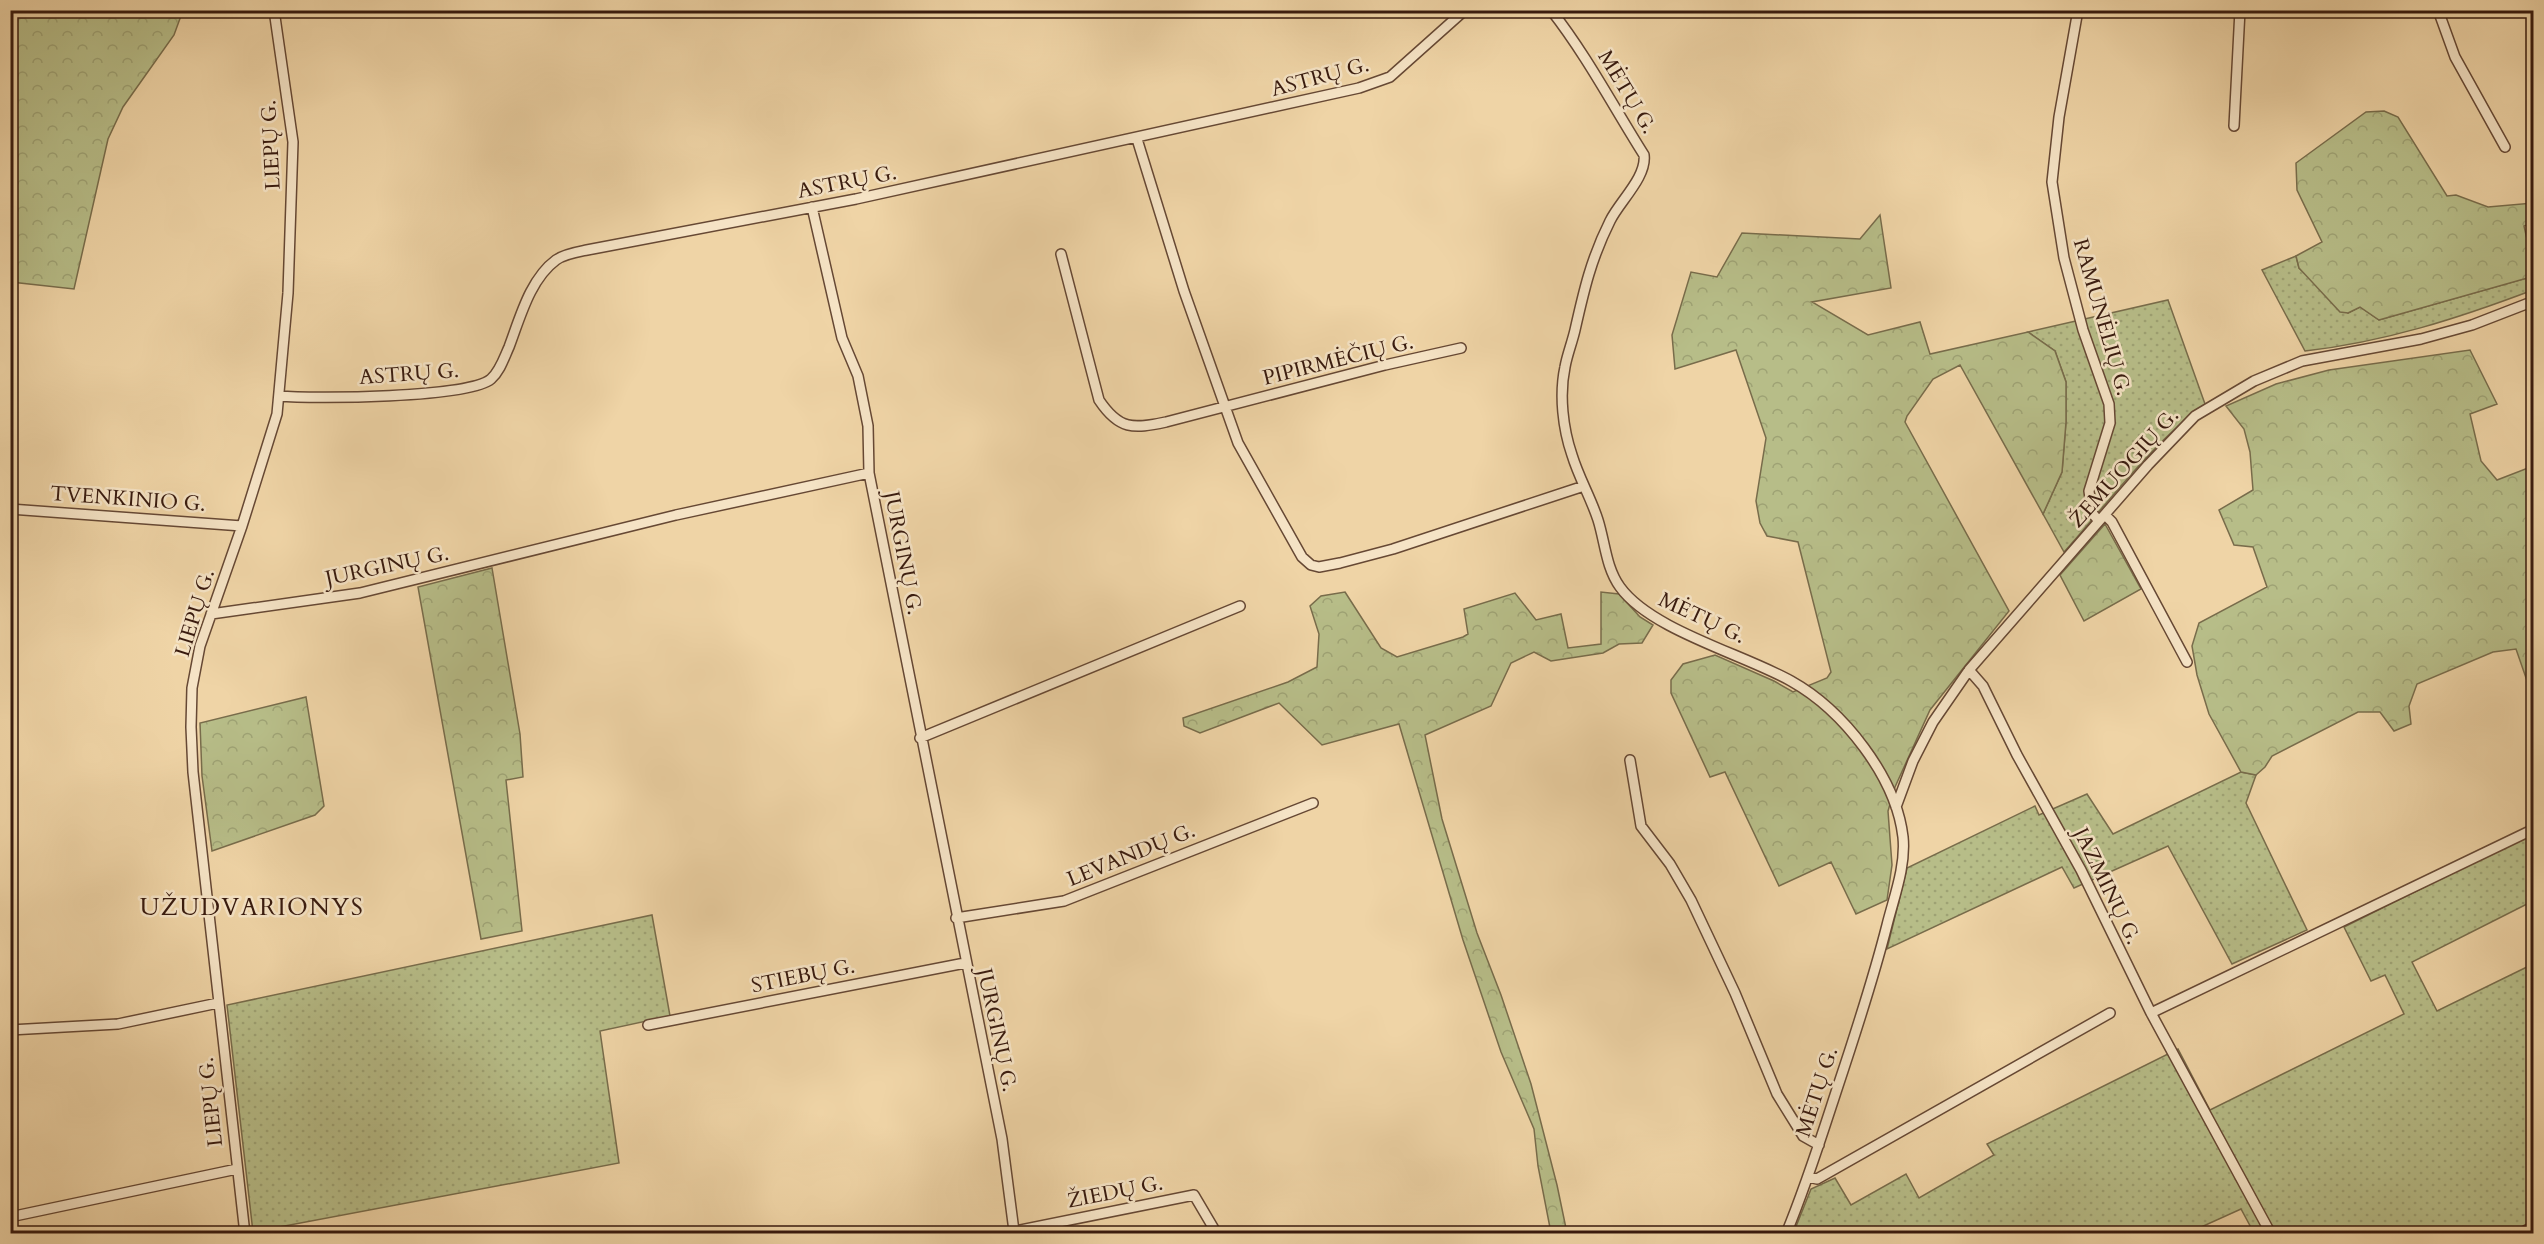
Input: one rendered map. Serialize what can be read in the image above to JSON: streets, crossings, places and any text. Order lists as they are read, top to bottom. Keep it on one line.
{"streets":{"street":["ASTRŲ G.","MĖTŲ G.","LIEPŲ G.","RAMUNĖLIŲ G.","PIPIRMĖČIŲ G.","ŽEMUOGIŲ G.","TVENKINIO G.","JURGINŲ G.","LEVANDŲ G.","JAZMINŲ G.","STIEBŲ G.","ŽIEDŲ G."]},"crossings":[["ASTRŲ G.","LIEPŲ G."],["MĖTŲ G.","ŽEMUOGIŲ G."],["LIEPŲ G.","TVENKINIO G."],["LIEPŲ G.","JURGINŲ G."],["RAMUNĖLIŲ G.","ŽEMUOGIŲ G."],["ŽEMUOGIŲ G.","JAZMINŲ G."],["JURGINŲ G.","LEVANDŲ G."],["JURGINŲ G.","STIEBŲ G."],["JURGINŲ G.","ŽIEDŲ G."]],"districts":["UŽUDVARIONYS"]}
